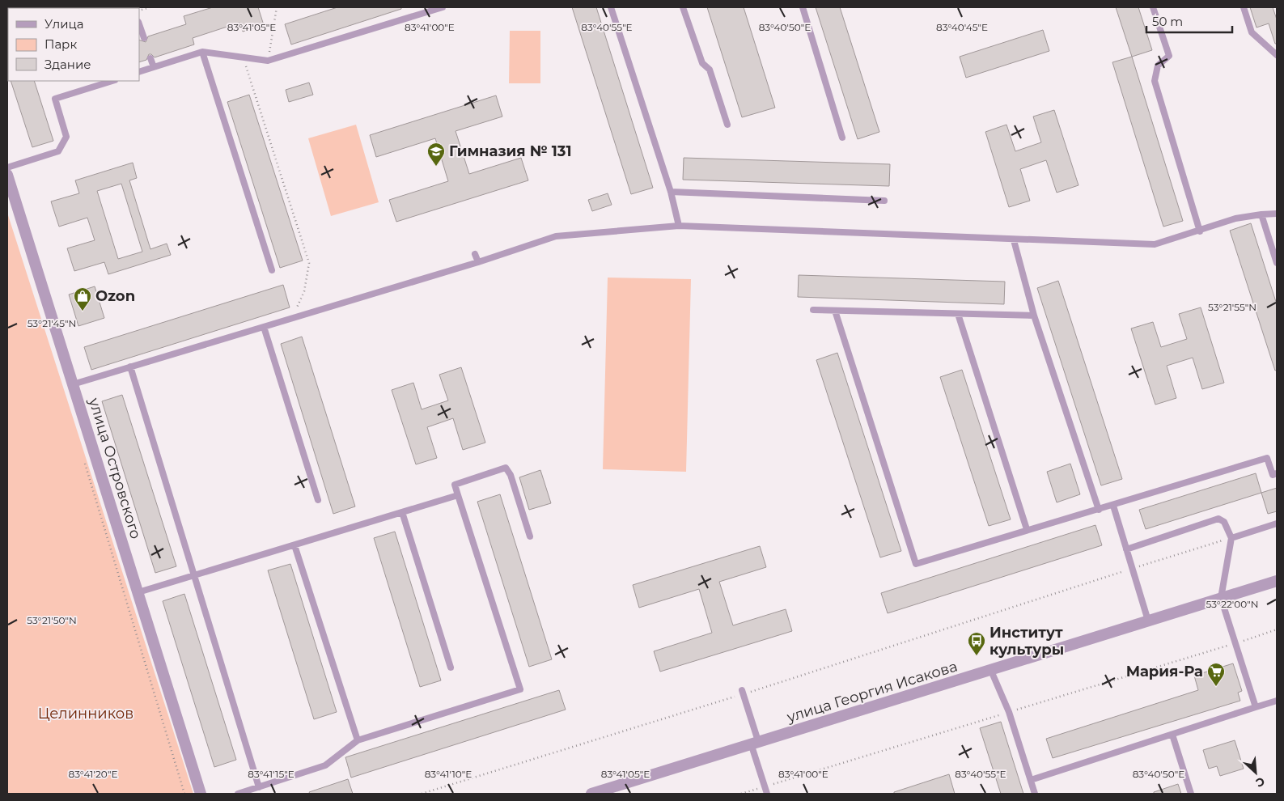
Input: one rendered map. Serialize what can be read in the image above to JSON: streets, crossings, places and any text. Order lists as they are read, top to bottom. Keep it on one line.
{"streets":{"street":["улица Островского","улица Георгия Исакова"]},"parks":["Целинников"],"places":{"school or university":["Гимназия № 131"],"shop":["Ozon"],"bus stop":["Институт культуры"],"supermarket":["Мария-Ра"]},"legend":["Улица","Парк","Здание"],"scale_bar":"50 m","north":"bottom right","coordinates":["83°41'05\"E","83°41'00\"E","83°40'50\"E","83°40'45\"E","83°40'55\"E","53°21'55\"N","53°21'45\"N","53°22'00\"N","53°21'50\"N","83°41'20\"E","83°41'15\"E","83°41'10\"E"]}
